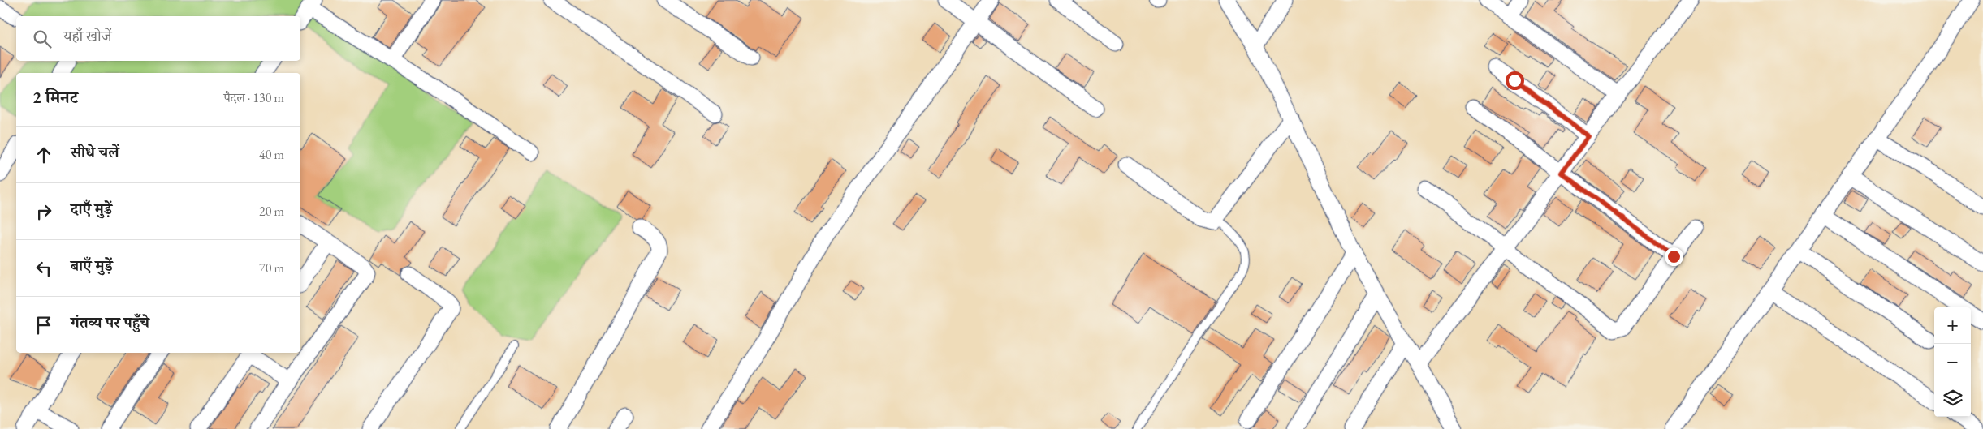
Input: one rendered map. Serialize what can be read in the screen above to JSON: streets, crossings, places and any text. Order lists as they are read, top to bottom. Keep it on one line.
{"page":{"search":"यहाँ खोजें","heading":["2 मिनट","पैदल · 130 m"],"list":[["सीधे चलें","40 m"],["दाएँ मुड़ें","20 m"],["बाएँ मुड़ें","70 m"],"गंतव्य पर पहुँचे"],"map_buttons":["+","−"]}}
